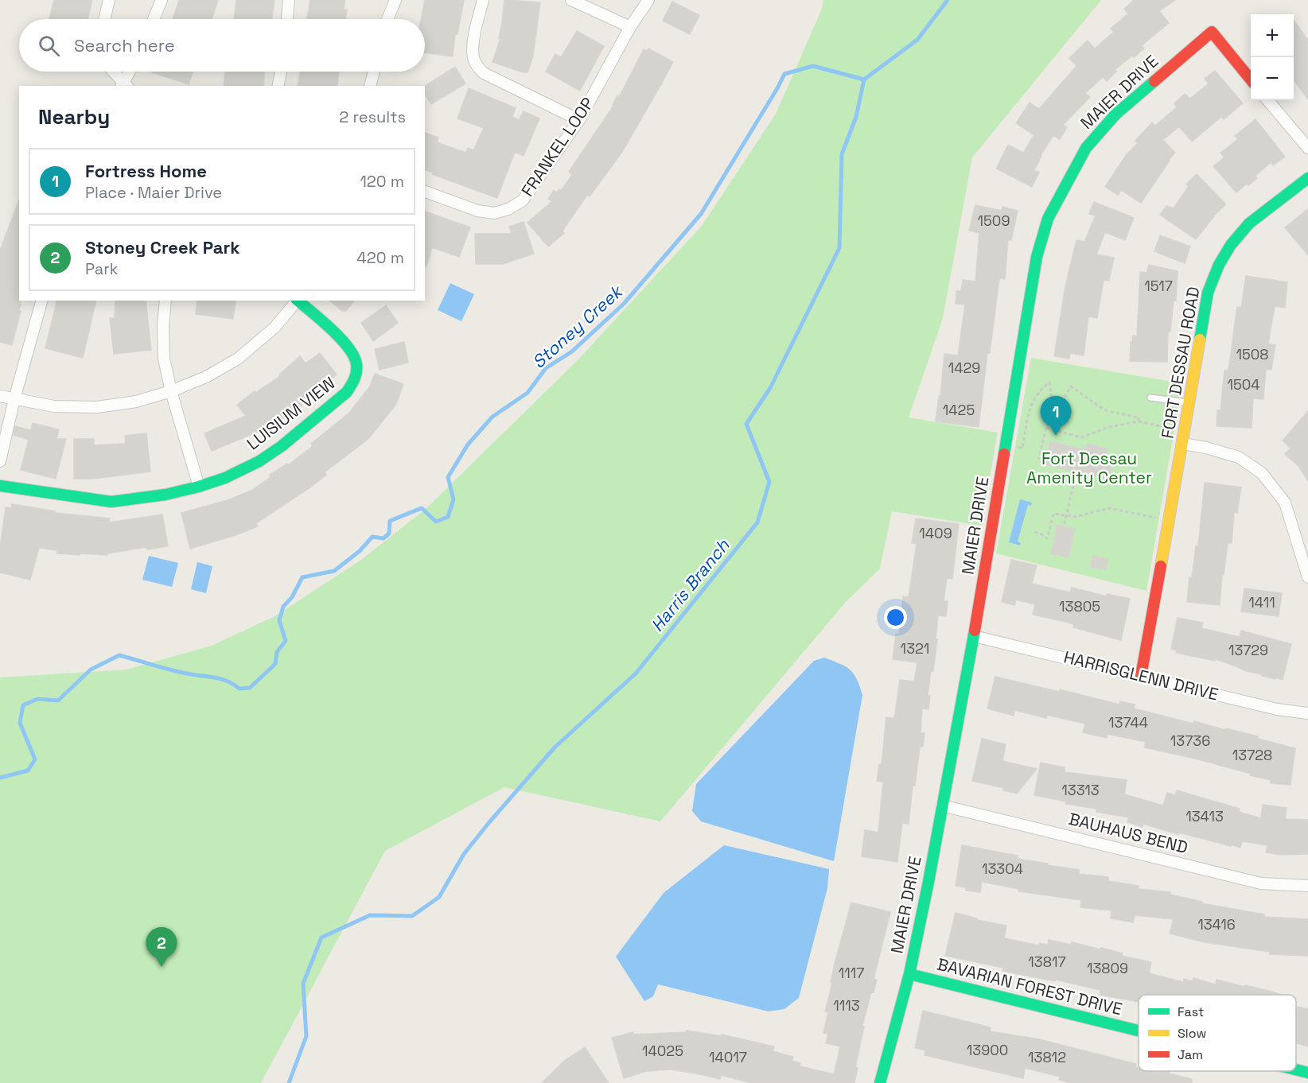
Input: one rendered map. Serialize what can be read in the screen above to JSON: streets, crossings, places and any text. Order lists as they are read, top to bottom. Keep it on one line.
{"streets":{"street":["MAIER DRIVE","FRANKEL LOOP","FORT DESSAU ROAD","LUISIUM VIEW","HARRISGLENN DRIVE","BAUHAUS BEND","BAVARIAN FOREST DRIVE"]},"crossings":[["MAIER DRIVE","HARRISGLENN DRIVE"],["MAIER DRIVE","BAUHAUS BEND"],["MAIER DRIVE","BAVARIAN FOREST DRIVE"],["FORT DESSAU ROAD","HARRISGLENN DRIVE"]],"water":["Stoney Creek","Harris Branch"],"parks":["Fort Dessau Amenity Center"],"house_numbers":["1509","1517","1508","1429","1504","1425","1409","1411","13805","1321","13729","13744","13736","13728","13313","13413","13304","13416","13817","13809","1117","1113","13900","14025","14017","13812"],"legend":["Fast","Slow","Jam"],"page":{"map_buttons":["+","−"],"search":"Search here","heading":["Nearby","2 results"],"list":[{"mark":"1","name":"Fortress Home","note":"Place · Maier Drive","value":"120 m"},{"mark":"2","name":"Stoney Creek Park","note":"Park","value":"420 m"}],"pins":["1","2"]}}
